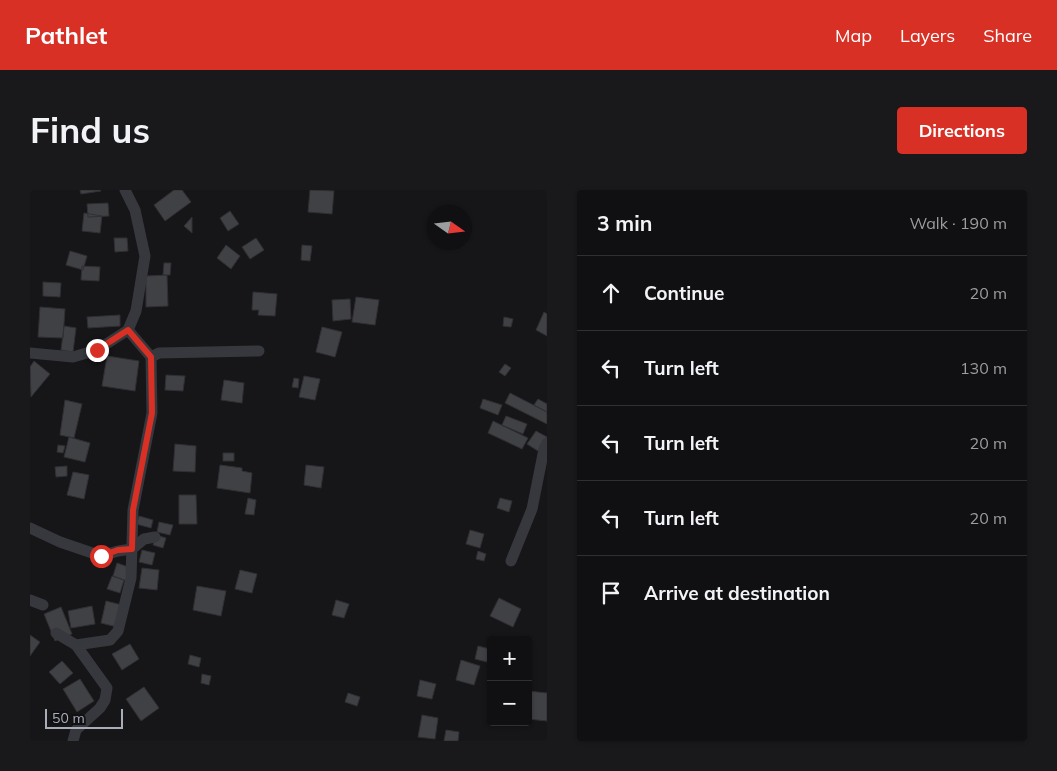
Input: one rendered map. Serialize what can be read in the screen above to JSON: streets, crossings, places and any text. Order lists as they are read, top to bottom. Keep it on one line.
{"scale_bar":"50 m","north":"right","page":{"header":"Pathlet","nav":["Map","Layers","Share"],"buttons":"Directions","title":"Find us","heading":["3 min","Walk · 190 m"],"list":[["Continue","20 m"],["Turn left","130 m"],["Turn left","20 m"],["Turn left","20 m"],"Arrive at destination"],"map_buttons":["+","−"],"scale":"50 m"}}
